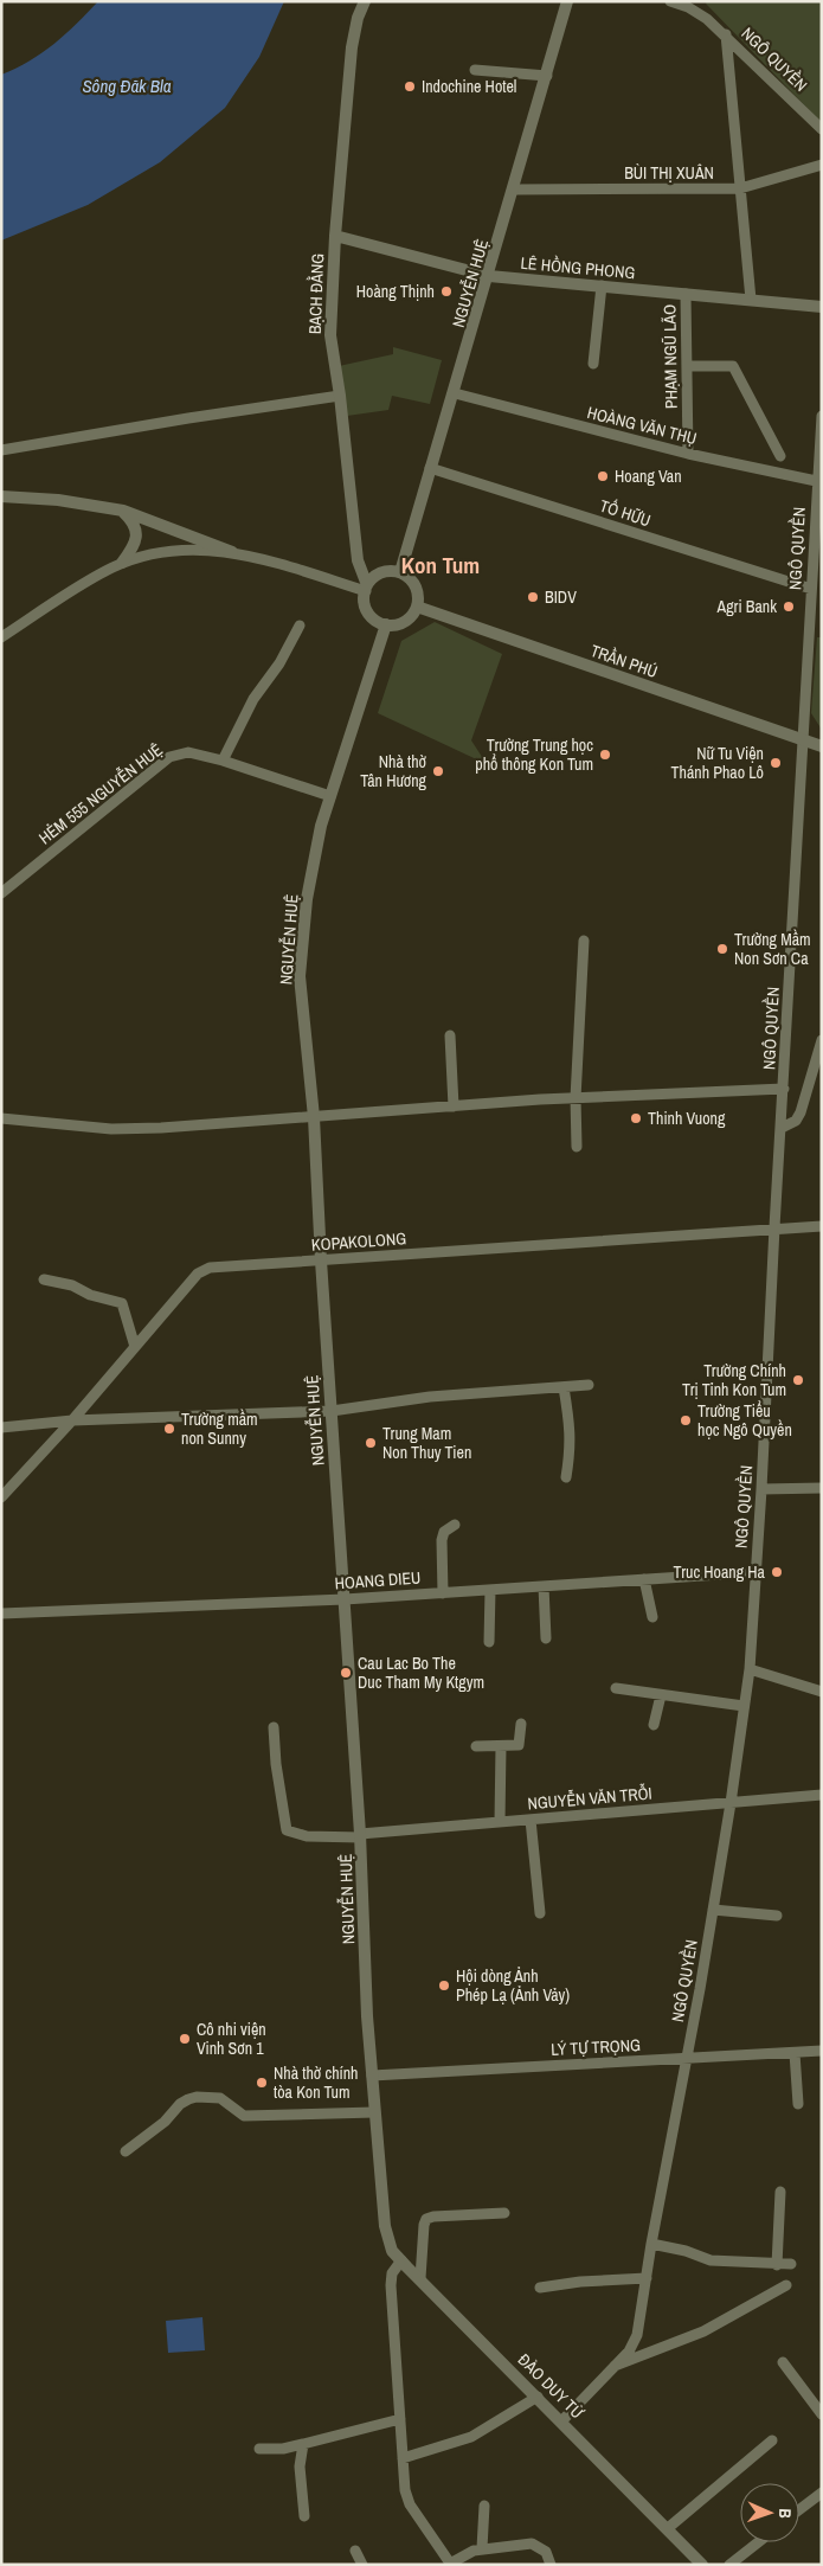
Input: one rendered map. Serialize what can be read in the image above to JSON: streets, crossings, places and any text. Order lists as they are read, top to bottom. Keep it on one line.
{"streets":{"street":["NGÔ QUYỀN","BÙI THỊ XUÂN","LÊ HỒNG PHONG","NGUYỄN HUỆ","BẠCH ĐẰNG","PHẠM NGŨ LÃO","HOÀNG VĂN THỤ","TỐ HỮU","TRẦN PHÚ","HẺM 555 NGUYỄN HUỆ","KOPAKOLONG","HOANG DIEU","NGUYỄN VĂN TRỖI","LÝ TỰ TRỌNG","ĐÀO DUY TỪ"]},"crossings":[["NGÔ QUYỀN","HOÀNG VĂN THỤ"],["NGÔ QUYỀN","TỐ HỮU"],["NGÔ QUYỀN","TRẦN PHÚ"],["NGÔ QUYỀN","KOPAKOLONG"],["NGÔ QUYỀN","HOANG DIEU"],["NGÔ QUYỀN","NGUYỄN VĂN TRỖI"],["NGÔ QUYỀN","LÝ TỰ TRỌNG"],["NGÔ QUYỀN","ĐÀO DUY TỪ"],["BÙI THỊ XUÂN","NGUYỄN HUỆ"],["LÊ HỒNG PHONG","NGUYỄN HUỆ"],["LÊ HỒNG PHONG","BẠCH ĐẰNG"],["LÊ HỒNG PHONG","PHẠM NGŨ LÃO"],["NGUYỄN HUỆ","BẠCH ĐẰNG"],["NGUYỄN HUỆ","HOÀNG VĂN THỤ"],["NGUYỄN HUỆ","TỐ HỮU"],["NGUYỄN HUỆ","TRẦN PHÚ"],["NGUYỄN HUỆ","HẺM 555 NGUYỄN HUỆ"],["NGUYỄN HUỆ","KOPAKOLONG"],["NGUYỄN HUỆ","HOANG DIEU"],["NGUYỄN HUỆ","NGUYỄN VĂN TRỖI"],["NGUYỄN HUỆ","LÝ TỰ TRỌNG"],["NGUYỄN HUỆ","ĐÀO DUY TỪ"],["BẠCH ĐẰNG","TRẦN PHÚ"],["PHẠM NGŨ LÃO","HOÀNG VĂN THỤ"]],"districts":["Kon Tum"],"water":["Sông Đăk Bla"],"places":["Indochine Hotel","Hoàng Thịnh","Hoang Van","BIDV","Agri Bank","Trường Trung học phổ thông Kon Tum","Nữ Tu Viện Thánh Phao Lô","Nhà thờ Tân Hương","Trường Mầm Non Sơn Ca","Thinh Vuong","Trường Chính Trị Tỉnh Kon Tum","Trường Tiểu học Ngô Quyền","Trường mầm non Sunny","Trung Mam Non Thuy Tien","Truc Hoang Ha","Cau Lac Bo The Duc Tham My Ktgym","Hội dòng Ảnh Phép Lạ (Ảnh Vảy)","Cô nhi viện Vinh Sơn 1","Nhà thờ chính tòa Kon Tum"],"north":"right"}
